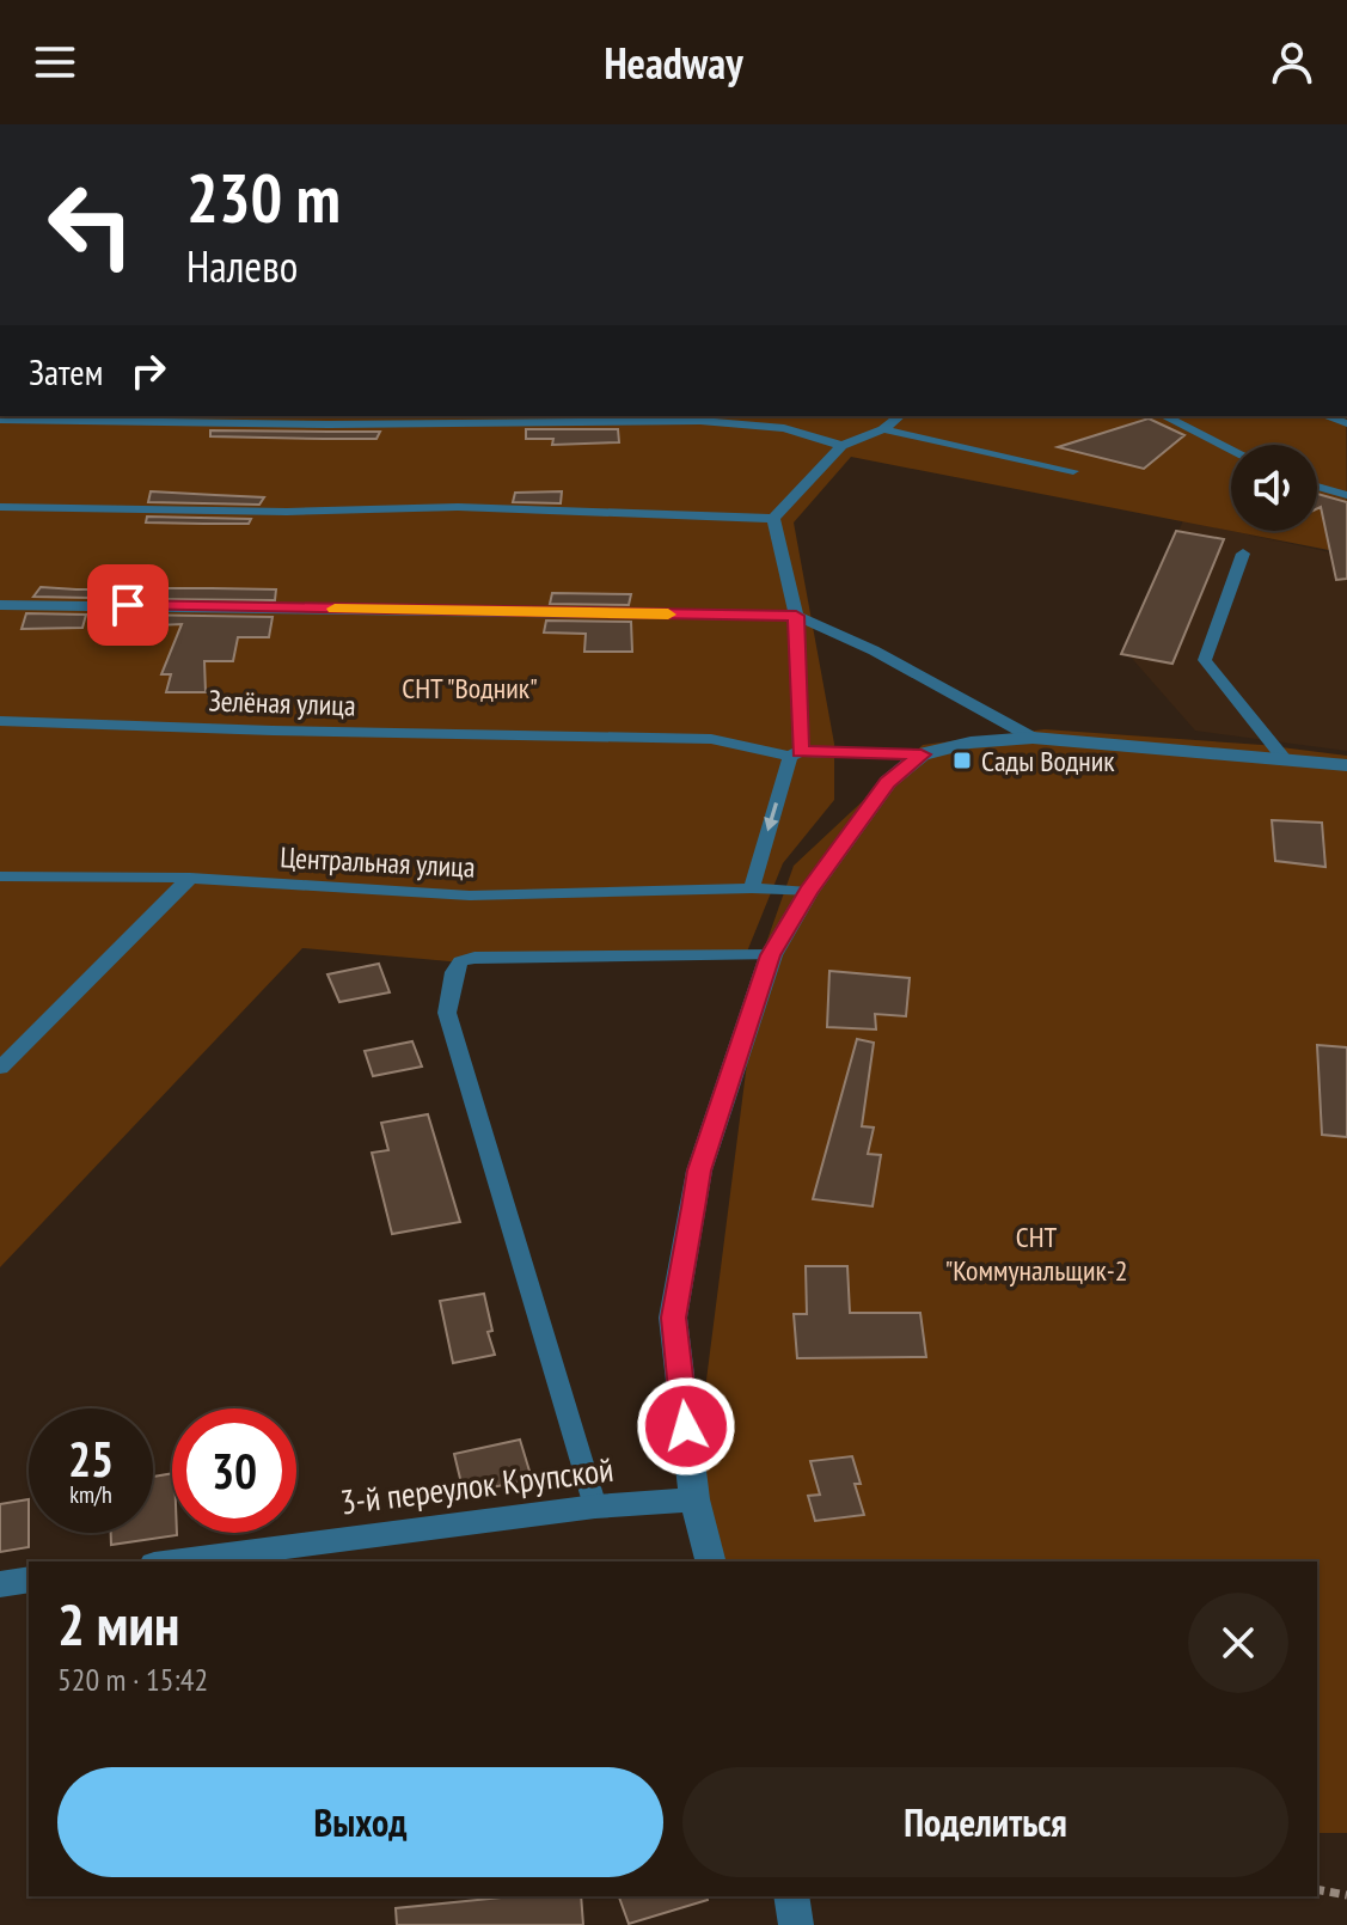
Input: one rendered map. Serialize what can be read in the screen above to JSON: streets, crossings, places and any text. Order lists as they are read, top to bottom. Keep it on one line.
{"streets":{"street":["3-й переулок Крупской"],"lane":["Зелёная улица","Центральная улица"]},"parks":["СНТ \"Водник\"","СНТ \"Коммунальщик-2"],"places":{"transit":["Сады Водник"]},"page":{"header":"Headway","turn":["230 m","Налево"],"then":"Затем","speed":"25 km/h","limit":"30","heading":["2 мин","520 m · 15:42"],"buttons":["Выход","Поделиться"]}}
